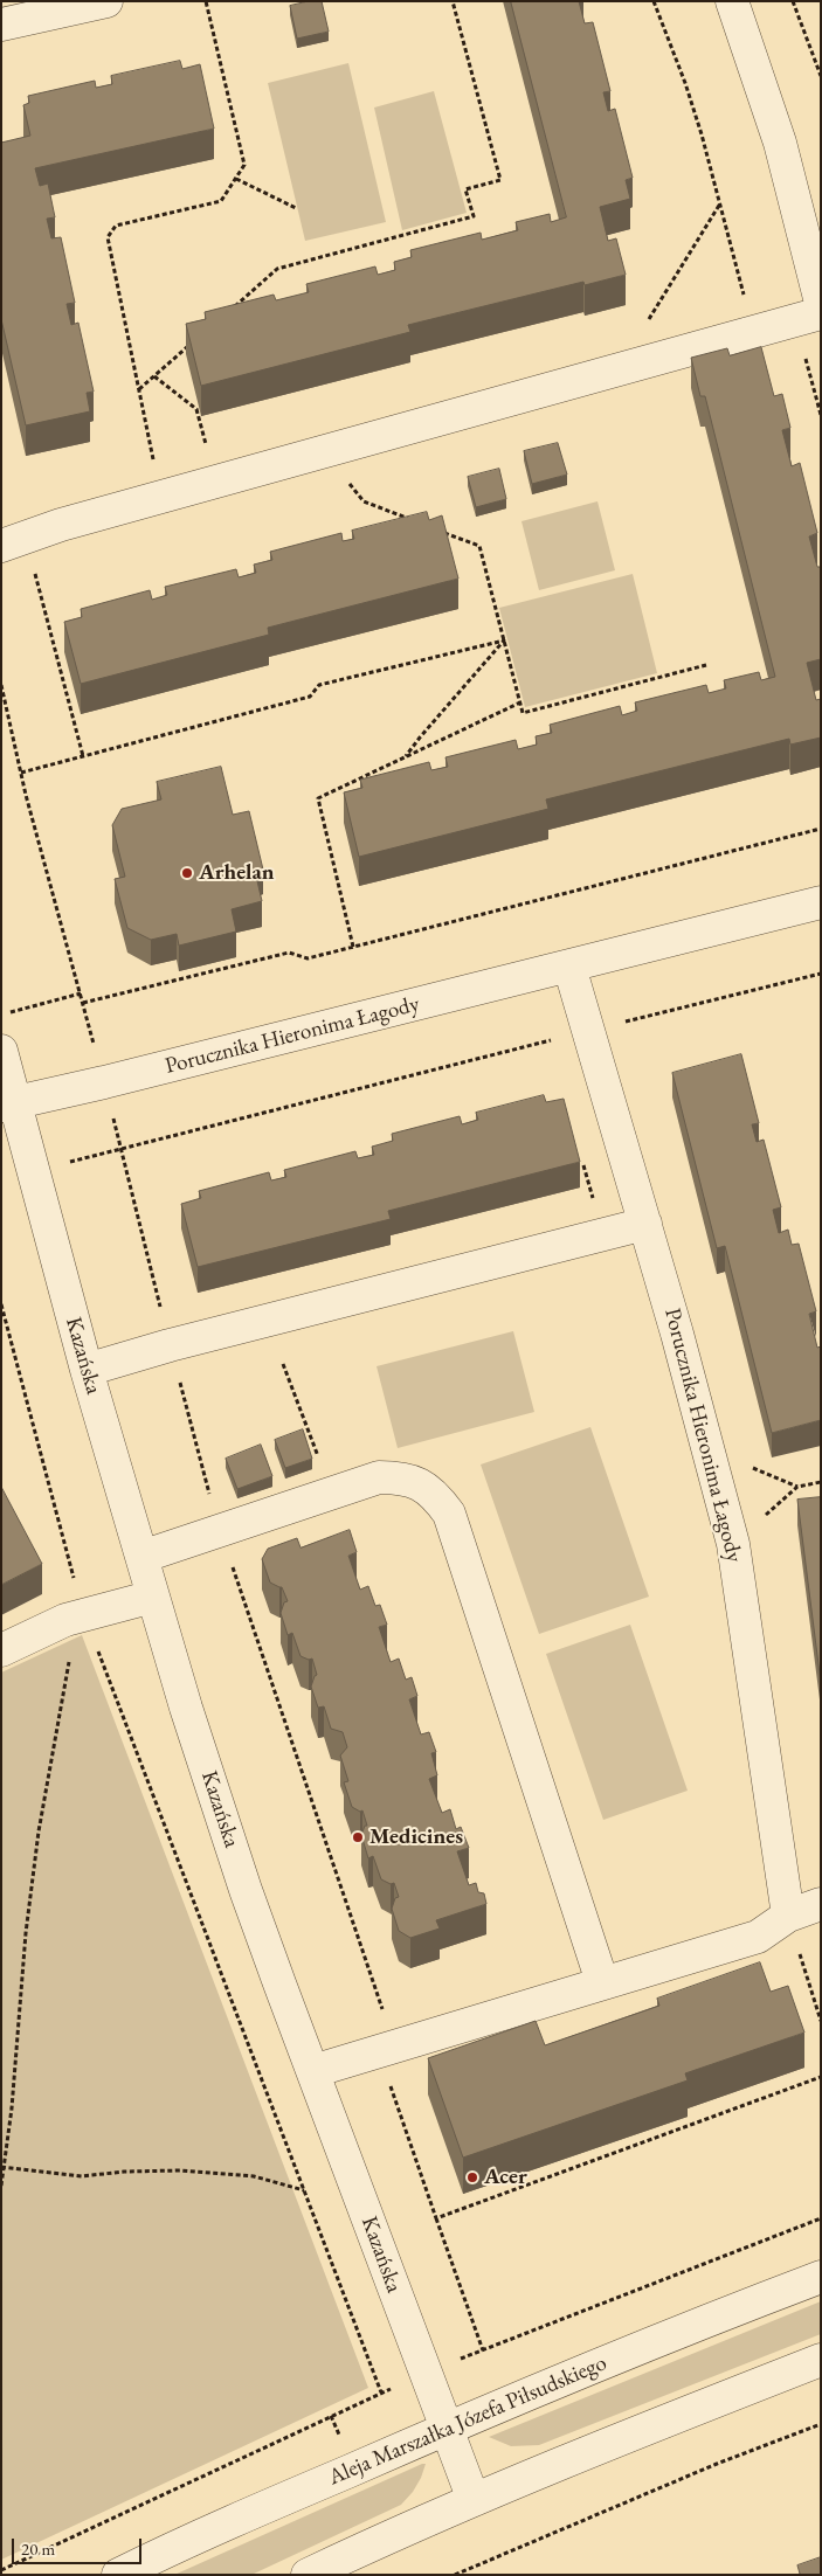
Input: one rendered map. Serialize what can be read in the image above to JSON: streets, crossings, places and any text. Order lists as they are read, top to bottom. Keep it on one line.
{"streets":{"street":["Porucznika Hieronima Łagody","Kazańska","Aleja Marszałka Józefa Piłsudskiego"]},"crossings":[["Porucznika Hieronima Łagody","Kazańska"],["Kazańska","Aleja Marszałka Józefa Piłsudskiego"]],"places":["Arhelan","Medicines","Acer"],"scale_bar":"20 m"}
